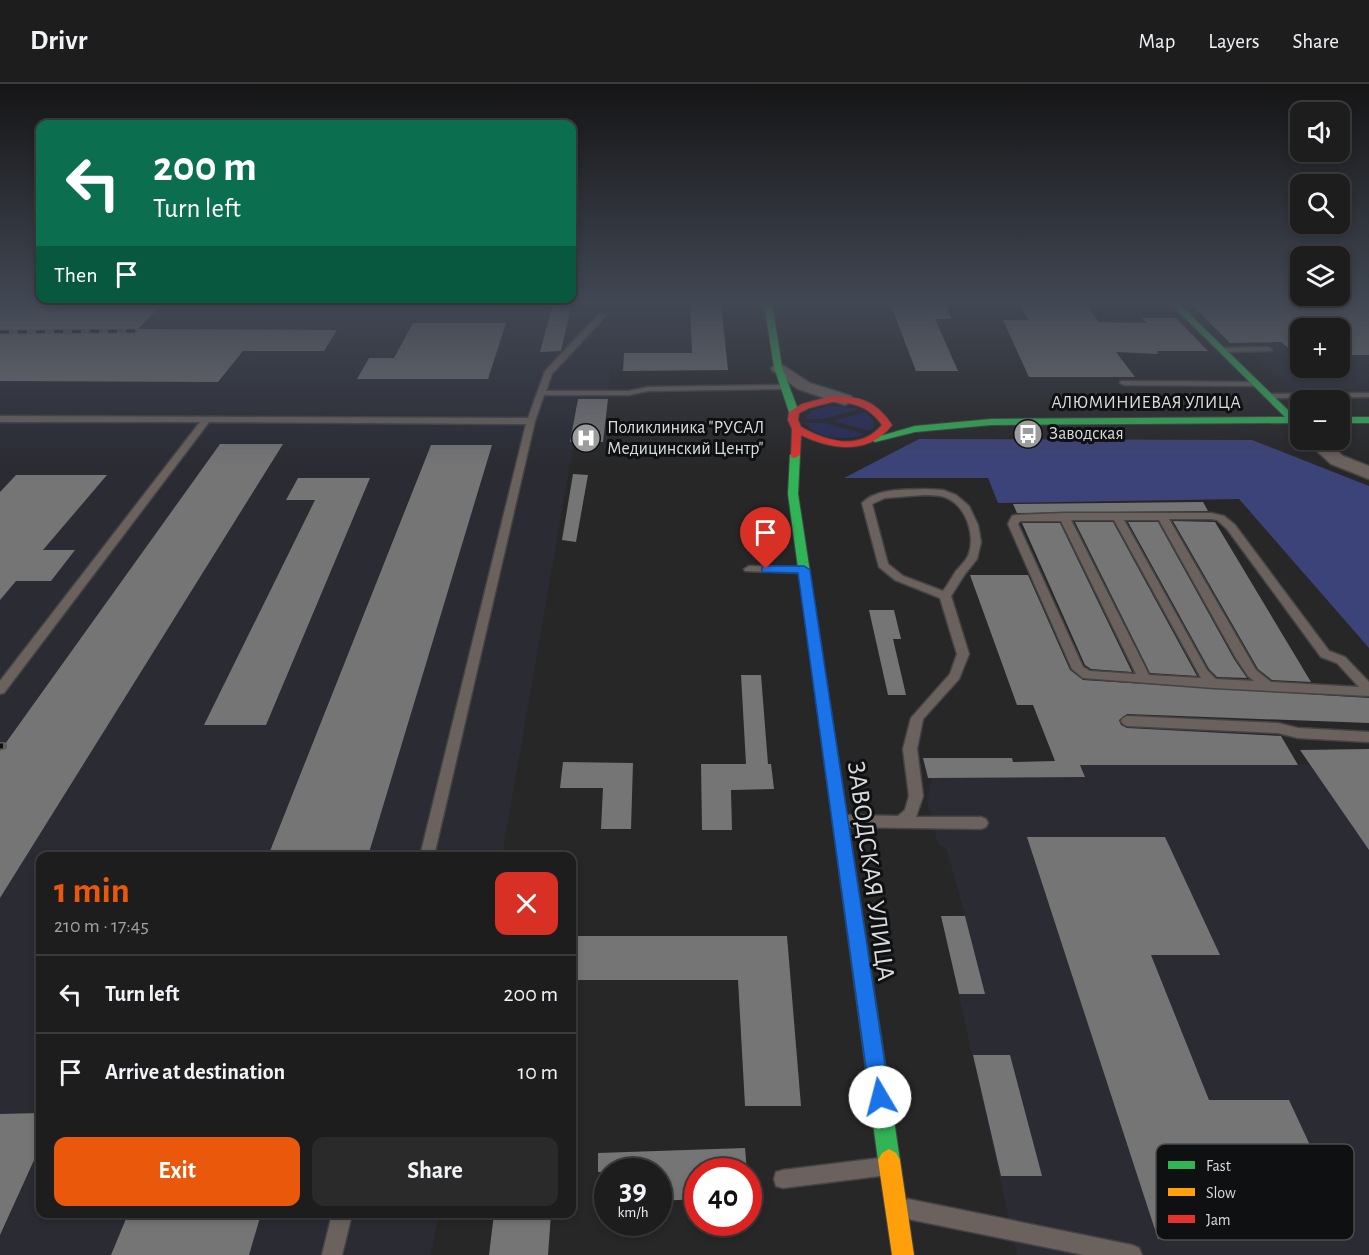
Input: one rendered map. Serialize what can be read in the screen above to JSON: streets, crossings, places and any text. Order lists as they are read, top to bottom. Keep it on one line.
{"streets":{"street":["АЛЮМИНИЕВАЯ УЛИЦА","ЗАВОДСКАЯ УЛИЦА"]},"places":{"bus stop":["Заводская"],"hospital":["Поликлиника \"РУСАЛ Медицинский Центр\""]},"legend":["Fast","Slow","Jam"],"page":{"header":"Drivr","nav":["Map","Layers","Share"],"map_buttons":["+","−"],"turn":["200 m","Turn left"],"then":"Then","heading":["1 min","210 m · 17:45"],"list":[{"name":"Turn left","value":"200 m"},{"name":"Arrive at destination","value":"10 m"}],"buttons":["Exit","Share"],"speed":"39 km/h","limit":"40"}}
